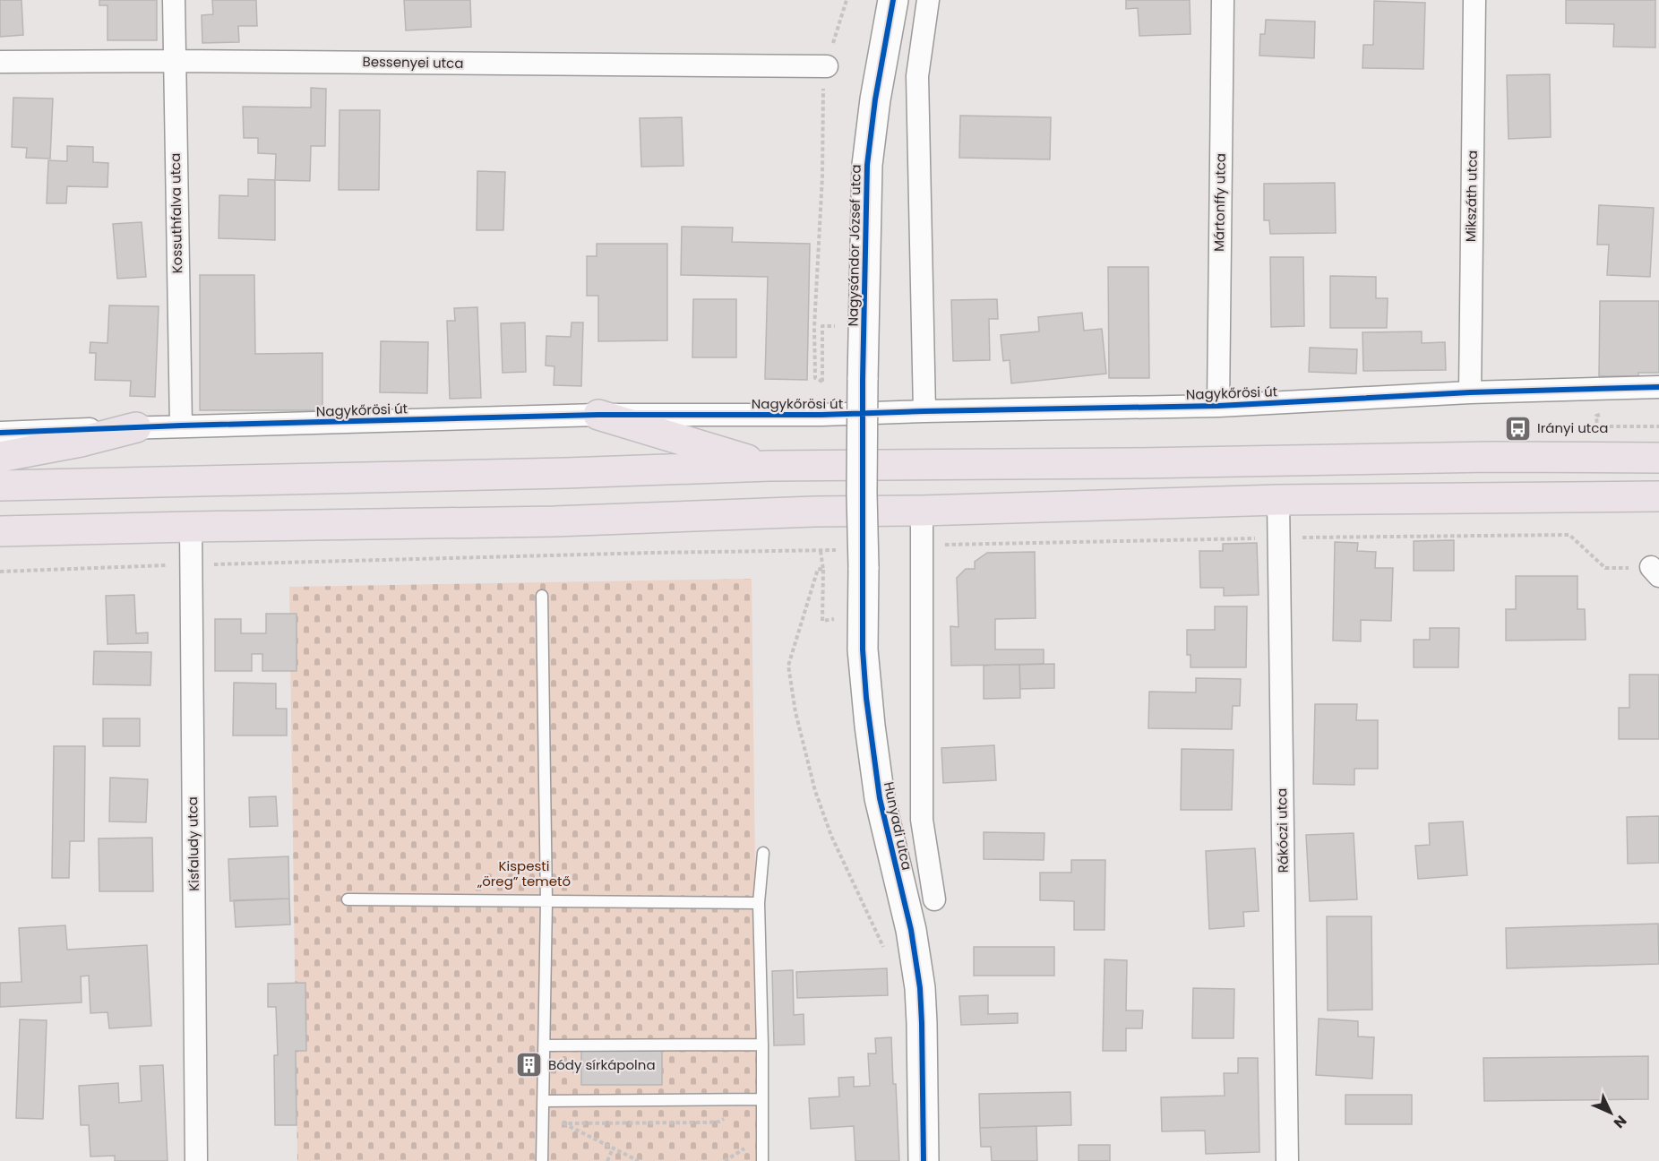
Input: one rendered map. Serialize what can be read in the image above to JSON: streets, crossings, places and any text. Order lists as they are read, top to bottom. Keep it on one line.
{"streets":{"street":["Bessenyei utca","Mikszáth utca","Mártonffy utca","Kossuthfalva utca","Nagysándor József utca","Nagykőrösi út","Hunyadi utca","Rákóczi utca","Kisfaludy utca"]},"crossings":[["Bessenyei utca","Kossuthfalva utca"],["Mikszáth utca","Nagykőrösi út"],["Mártonffy utca","Nagykőrösi út"],["Kossuthfalva utca","Nagykőrösi út"],["Nagysándor József utca","Hunyadi utca"]],"parks":["Kispesti „öreg” temető"],"places":{"bus stop":["Irányi utca"],"building":["Bódy sírkápolna"]},"north":"bottom right"}
